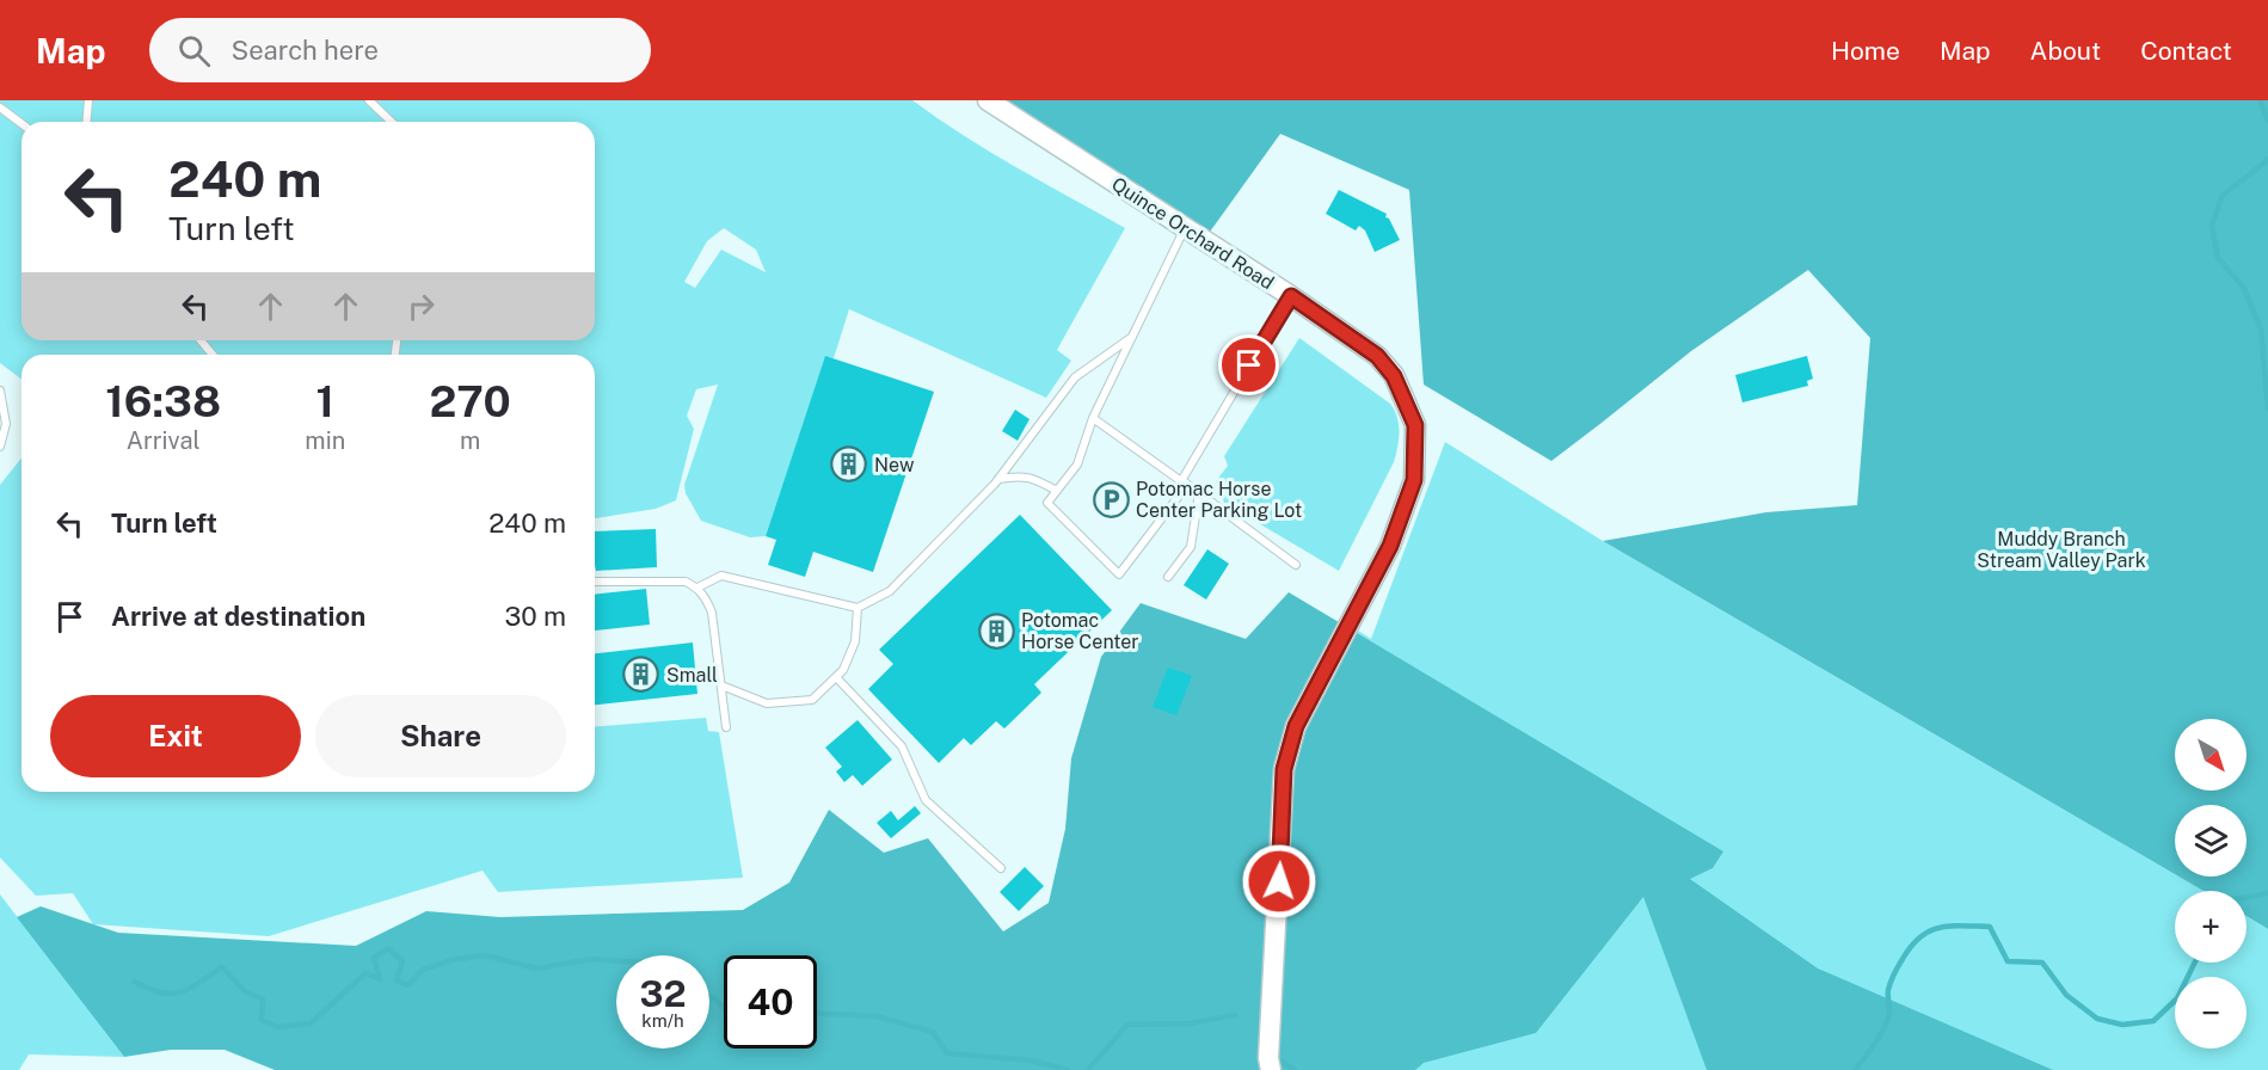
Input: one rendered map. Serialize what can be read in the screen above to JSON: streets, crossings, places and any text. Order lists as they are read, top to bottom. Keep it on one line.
{"streets":{"street":["Quince Orchard Road"]},"parks":["Muddy Branch Stream Valley Park"],"places":{"building":["New","Potomac Horse Center","Small"],"parking":["Potomac Horse Center Parking Lot"]},"north":"bottom right","page":{"header":"Map","search":"Search here","nav":["Home","Map","About","Contact"],"turn":["240 m","Turn left"],"eta":["16:38","Arrival","1","min","270","m"],"list":[{"name":"Turn left","value":"240 m"},{"name":"Arrive at destination","value":"30 m"}],"buttons":["Exit","Share"],"map_buttons":["+","−"],"speed":"32 km/h","limit":"40"}}
